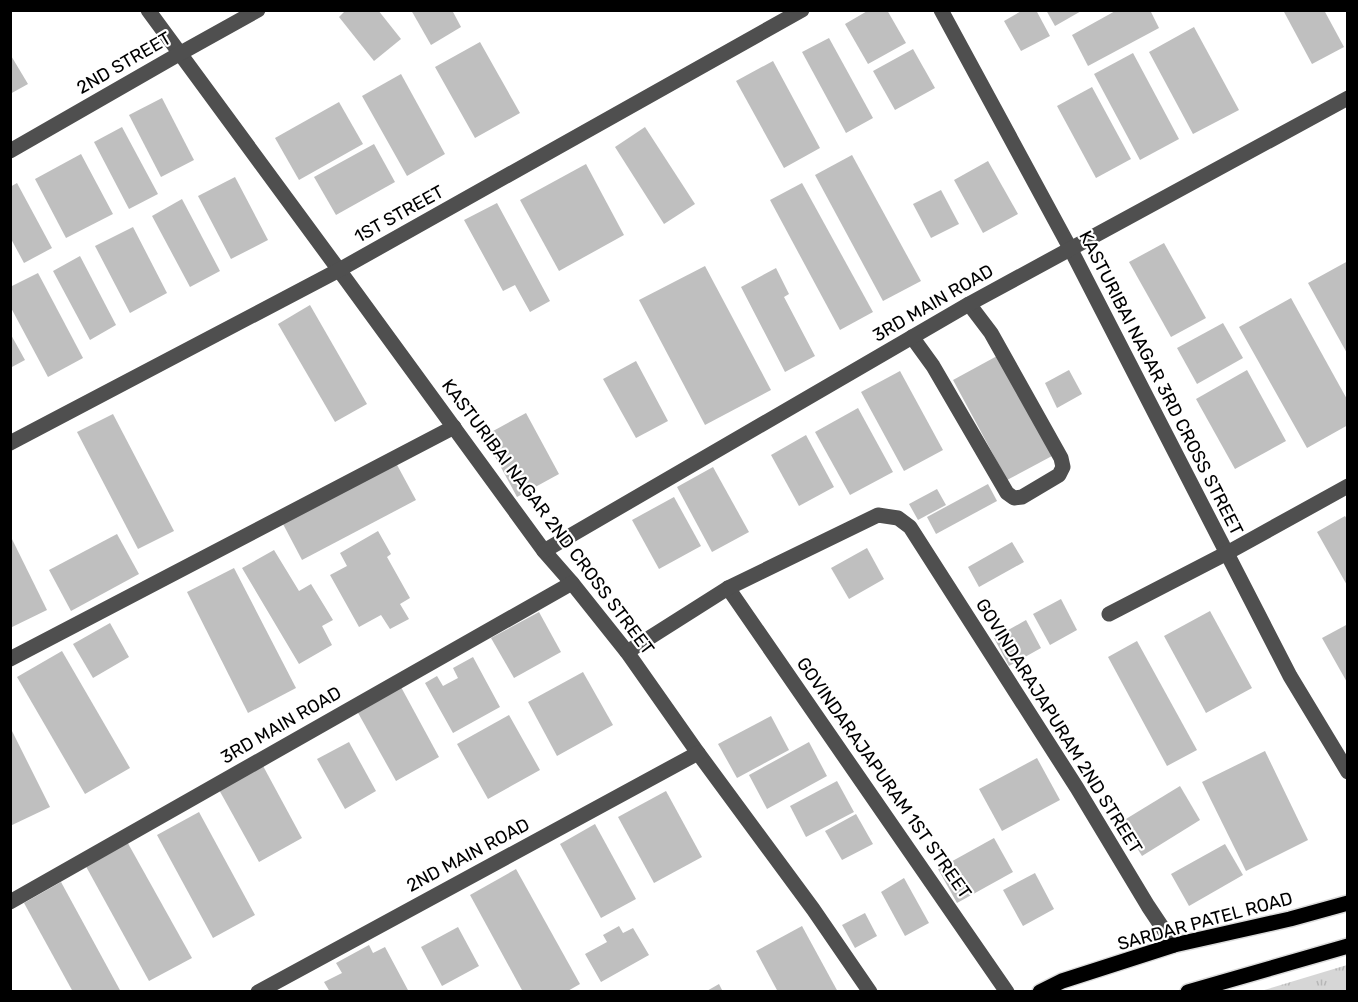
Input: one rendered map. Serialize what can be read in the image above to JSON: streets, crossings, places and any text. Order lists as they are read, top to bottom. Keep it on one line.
{"streets":{"main road":["SARDAR PATEL ROAD"],"street":["2ND STREET","1ST STREET","3RD MAIN ROAD","KASTURIBAI NAGAR 3RD CROSS STREET","KASTURIBAI NAGAR 2ND CROSS STREET","GOVINDARAJAPURAM 2ND STREET","GOVINDARAJAPURAM 1ST STREET","2ND MAIN ROAD"]},"crossings":[["2ND STREET","KASTURIBAI NAGAR 2ND CROSS STREET"],["1ST STREET","KASTURIBAI NAGAR 2ND CROSS STREET"],["3RD MAIN ROAD","KASTURIBAI NAGAR 3RD CROSS STREET"],["3RD MAIN ROAD","KASTURIBAI NAGAR 2ND CROSS STREET"],["KASTURIBAI NAGAR 2ND CROSS STREET","2ND MAIN ROAD"],["GOVINDARAJAPURAM 2ND STREET","GOVINDARAJAPURAM 1ST STREET"],["GOVINDARAJAPURAM 2ND STREET","SARDAR PATEL ROAD"]]}
